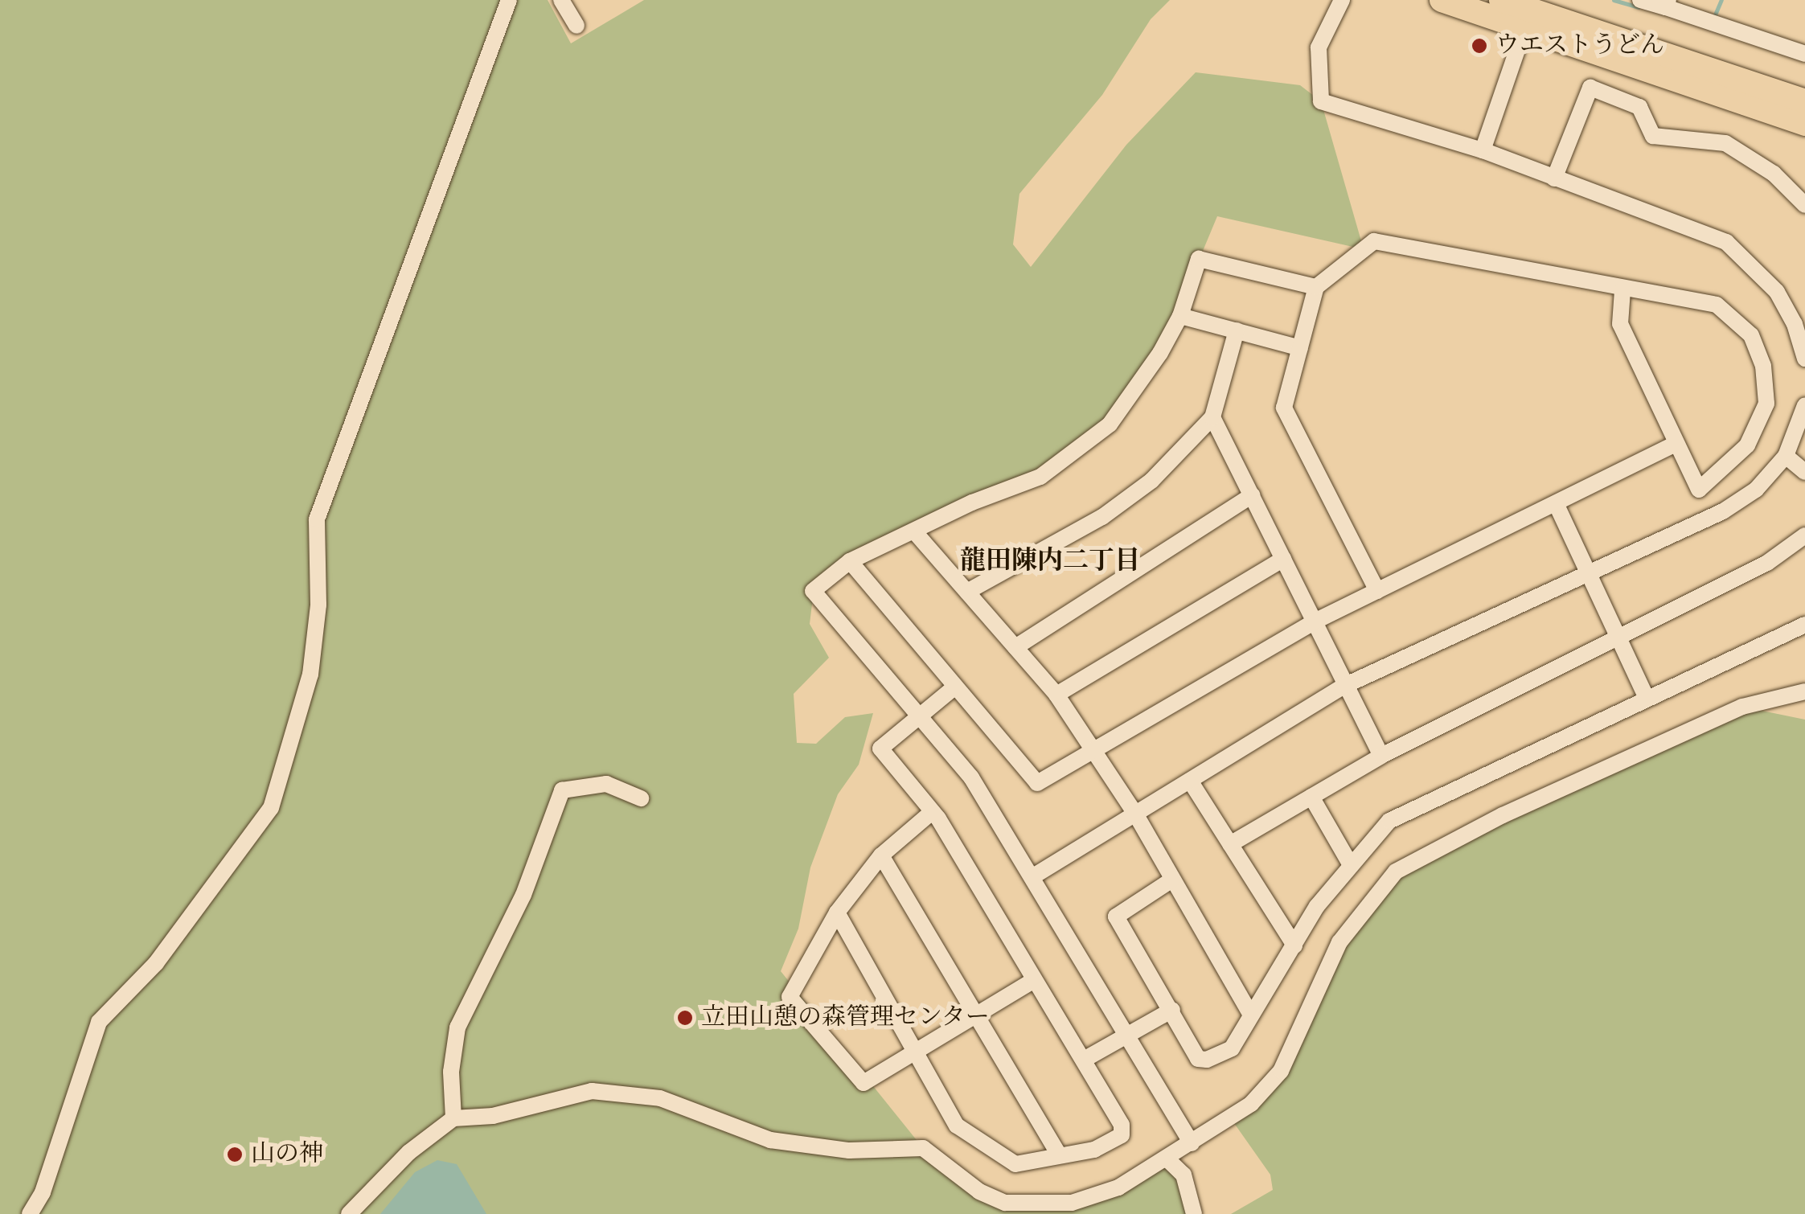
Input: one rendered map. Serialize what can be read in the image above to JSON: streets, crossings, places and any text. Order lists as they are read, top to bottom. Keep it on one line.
{"districts":["龍田陳内二丁目"],"places":["ウエストうどん","立田山憩の森管理センター","山の神"]}
